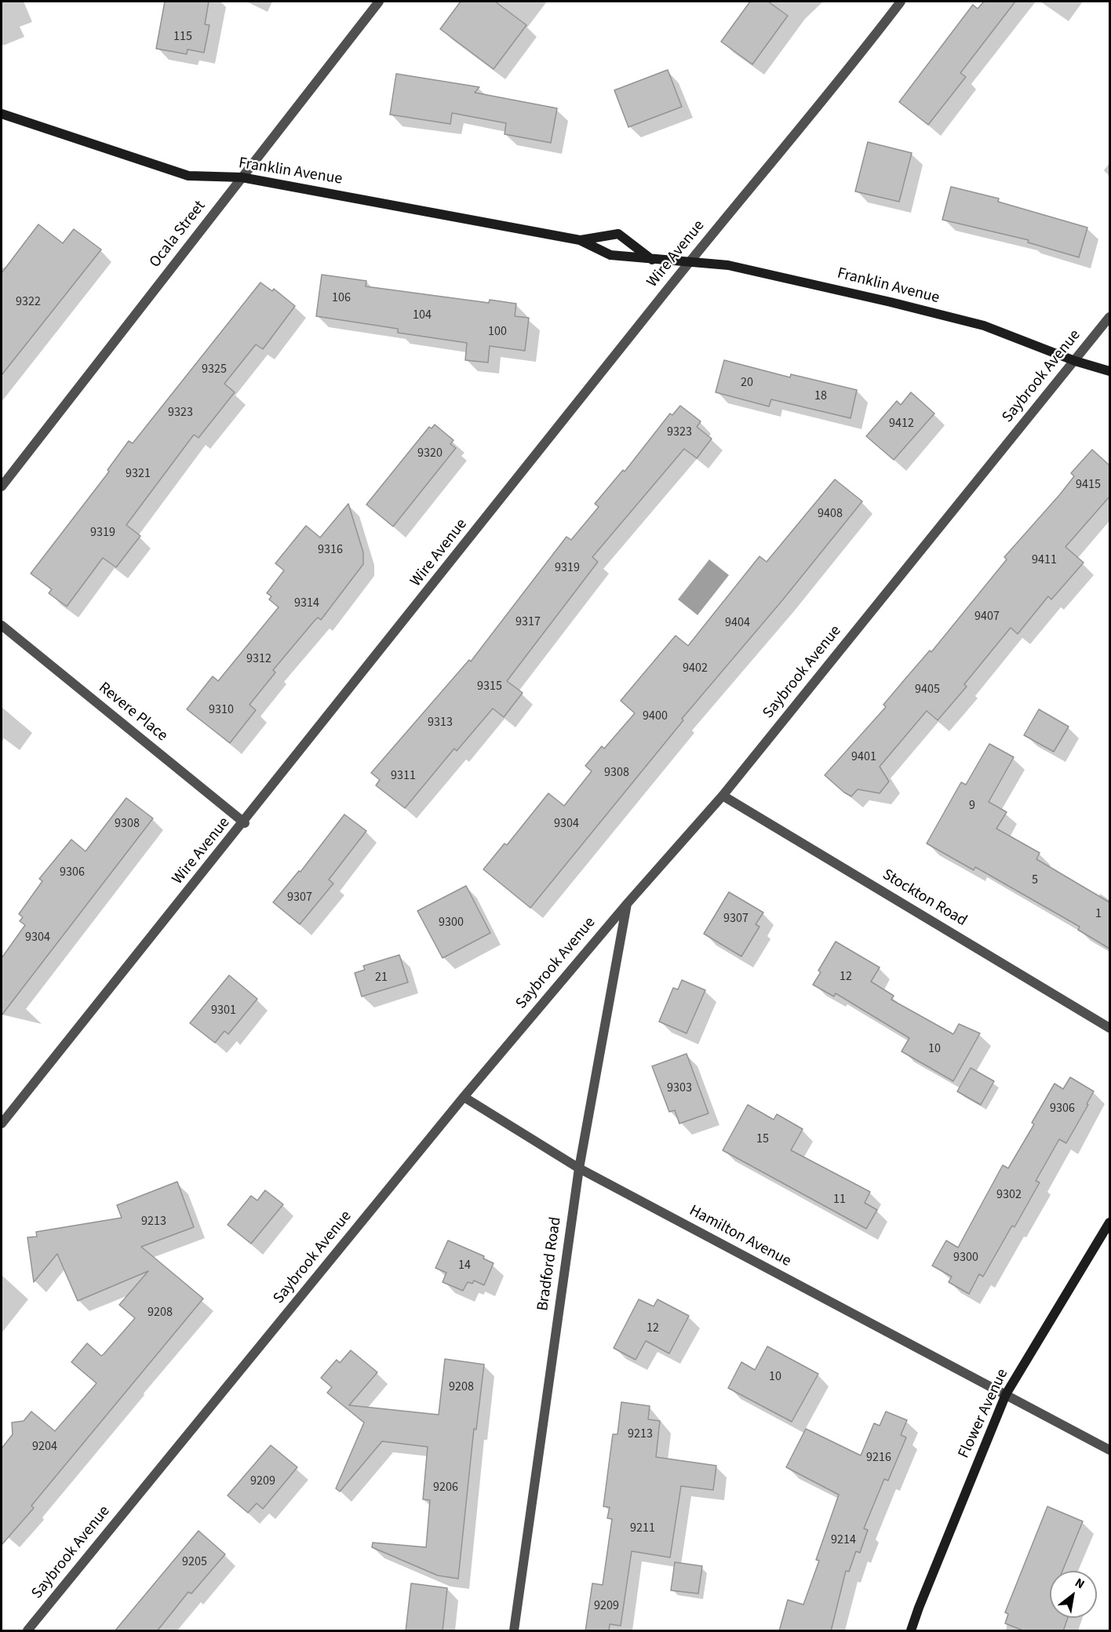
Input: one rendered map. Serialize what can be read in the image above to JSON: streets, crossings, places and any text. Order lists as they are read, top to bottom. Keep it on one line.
{"streets":{"street":["Franklin Avenue","Ocala Street","Wire Avenue","Saybrook Avenue","Revere Place","Stockton Road","Hamilton Avenue","Bradford Road","Flower Avenue"]},"crossings":[["Franklin Avenue","Ocala Street"],["Franklin Avenue","Wire Avenue"],["Franklin Avenue","Saybrook Avenue"],["Wire Avenue","Revere Place"],["Saybrook Avenue","Stockton Road"],["Saybrook Avenue","Hamilton Avenue"],["Saybrook Avenue","Bradford Road"],["Hamilton Avenue","Bradford Road"],["Hamilton Avenue","Flower Avenue"]],"house_numbers":["115","106","9322","104","100","9325","20","18","9323","9412","9323","9320","9321","9415","9408","9319","9316","9411","9319","9314","9407","9317","9404","9312","9402","9315","9405","9310","9400","9313","9401","9308","9311","9","9308","9304","9306","5","9307","1","9307","9300","9304","12","21","9301","10","9303","9306","15","9302","11","9213","9300","14","9208","12","10","9208","9213","9204","9216","9209","9206","9211","9214","9205","9209"],"north":"top right"}
